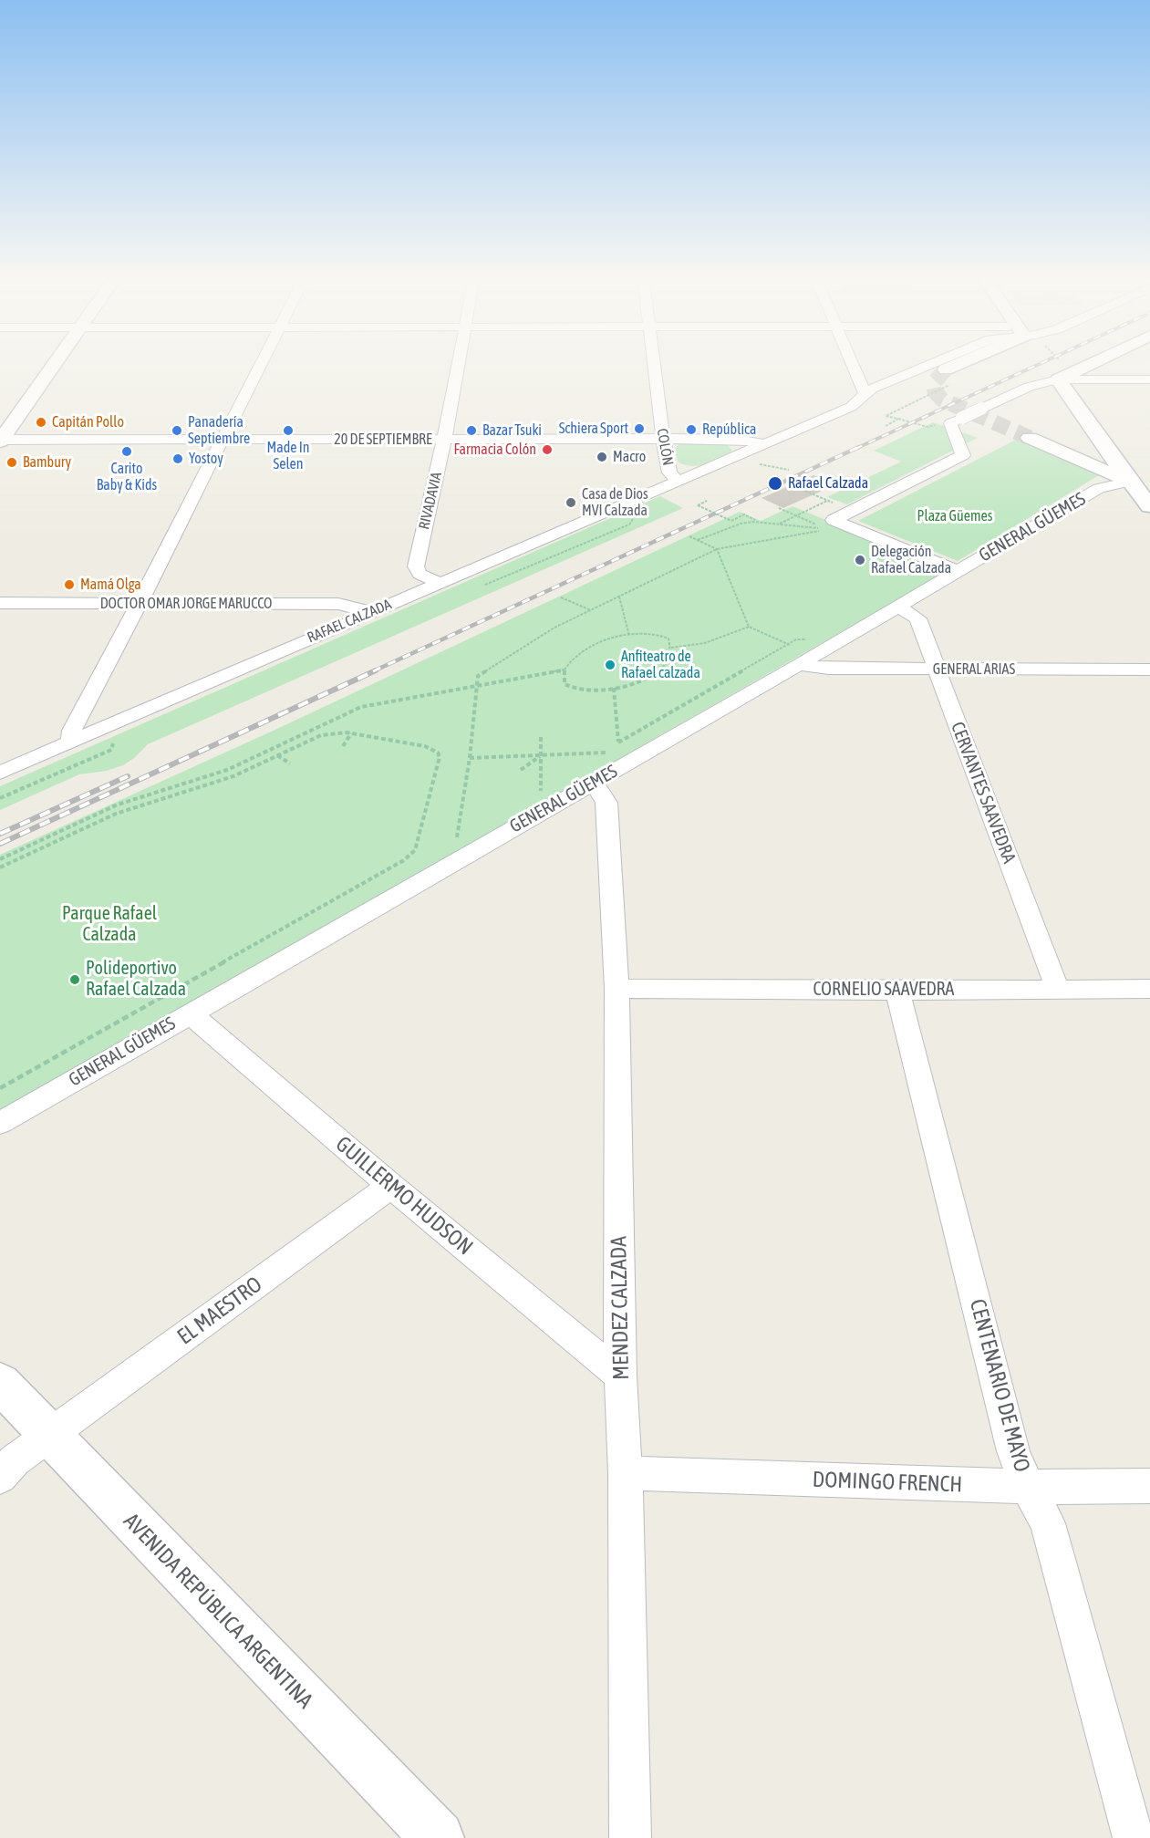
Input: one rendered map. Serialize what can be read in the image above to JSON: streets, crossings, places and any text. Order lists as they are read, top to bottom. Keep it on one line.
{"streets":{"street":["20 DE SEPTIEMBRE","COLÓN","RIVADAVIA","GENERAL GÜEMES","DOCTOR OMAR JORGE MARUCCO","RAFAEL CALZADA","GENERAL ARIAS","CERVANTES SAAVEDRA","CORNELIO SAAVEDRA","GUILLERMO HUDSON","MENDEZ CALZADA","EL MAESTRO","CENTENARIO DE MAYO","DOMINGO FRENCH","AVENIDA REPÚBLICA ARGENTINA"]},"crossings":[["20 DE SEPTIEMBRE","COLÓN"],["20 DE SEPTIEMBRE","RIVADAVIA"],["20 DE SEPTIEMBRE","RAFAEL CALZADA"],["COLÓN","RAFAEL CALZADA"],["RIVADAVIA","RAFAEL CALZADA"],["GENERAL GÜEMES","GENERAL ARIAS"],["GENERAL GÜEMES","CERVANTES SAAVEDRA"],["GENERAL GÜEMES","GUILLERMO HUDSON"],["GENERAL GÜEMES","MENDEZ CALZADA"],["DOCTOR OMAR JORGE MARUCCO","RAFAEL CALZADA"],["GENERAL ARIAS","CERVANTES SAAVEDRA"],["CERVANTES SAAVEDRA","CORNELIO SAAVEDRA"],["CORNELIO SAAVEDRA","MENDEZ CALZADA"],["CORNELIO SAAVEDRA","CENTENARIO DE MAYO"],["GUILLERMO HUDSON","MENDEZ CALZADA"],["GUILLERMO HUDSON","EL MAESTRO"],["MENDEZ CALZADA","DOMINGO FRENCH"],["EL MAESTRO","AVENIDA REPÚBLICA ARGENTINA"],["CENTENARIO DE MAYO","DOMINGO FRENCH"]],"parks":["Plaza Güemes","Parque Rafael Calzada"],"places":["Capitán Pollo","Schiera Sport","República","Panadería Septiembre","Made In Selen","Bazar Tsuki","Farmacia Colón","Carito Baby & Kids","Macro","Yostoy","Bambury","Rafael Calzada","Casa de Dios MVI Calzada","Delegación Rafael Calzada","Mamá Olga","Anfiteatro de Rafael calzada","Polideportivo Rafael Calzada"]}
